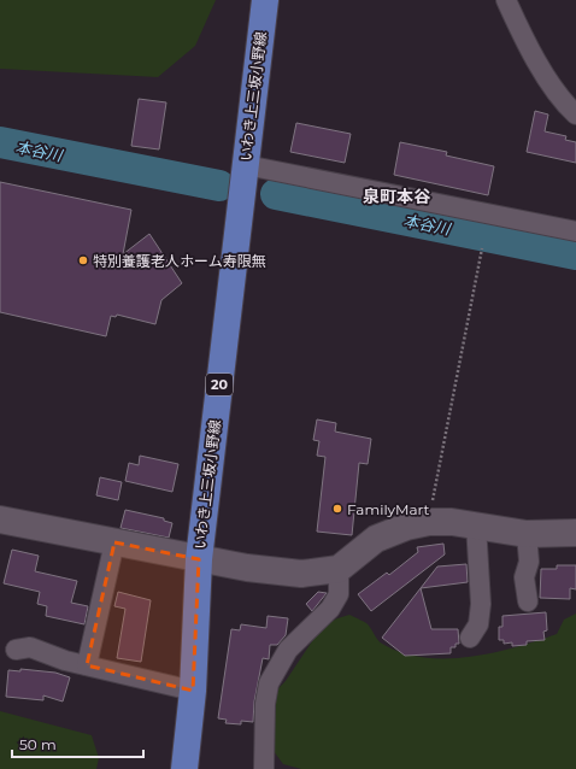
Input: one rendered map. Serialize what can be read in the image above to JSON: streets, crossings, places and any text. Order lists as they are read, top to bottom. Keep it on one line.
{"streets":{"main road":["いわき上三坂小野線","20"]},"districts":["泉町本谷"],"water":["本谷川"],"places":["特別養護老人ホーム寿限無","FamilyMart"],"scale_bar":"50 m"}
